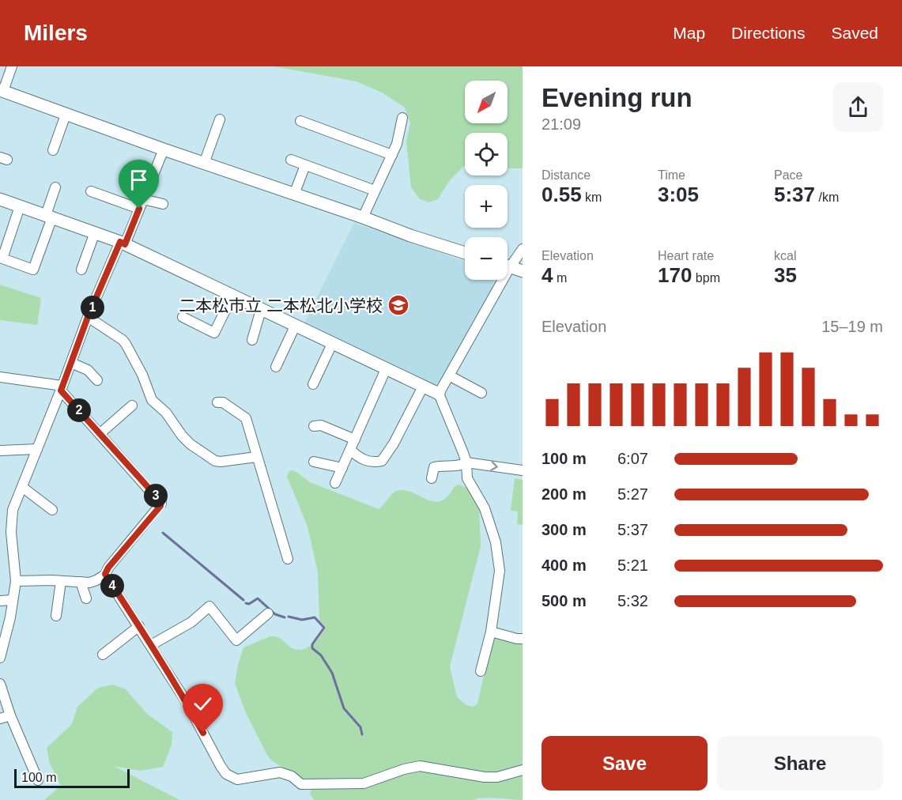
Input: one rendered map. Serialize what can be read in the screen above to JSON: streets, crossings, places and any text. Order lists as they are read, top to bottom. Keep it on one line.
{"places":{"school or university":["二本松市立 二本松北小学校"]},"scale_bar":"100 m","north":"bottom left","page":{"header":"Milers","nav":["Map","Directions","Saved"],"heading":["Evening run","21:09"],"map_buttons":["+","−"],"stats":[["Distance","0.55 km"],["Time","3:05"],["Pace","5:37 /km"],["Elevation","4 m"],["Heart rate","170 bpm"],["kcal","35"]],"pins":["1","2","3","4"],"chart":["Elevation","15–19 m"],"list":[{"name":"100 m","note":"6:07"},{"name":"200 m","note":"5:27"},{"name":"300 m","note":"5:37"},{"name":"400 m","note":"5:21"},{"name":"500 m","note":"5:32"}],"buttons":["Save","Share"],"scale":"100 m"}}
